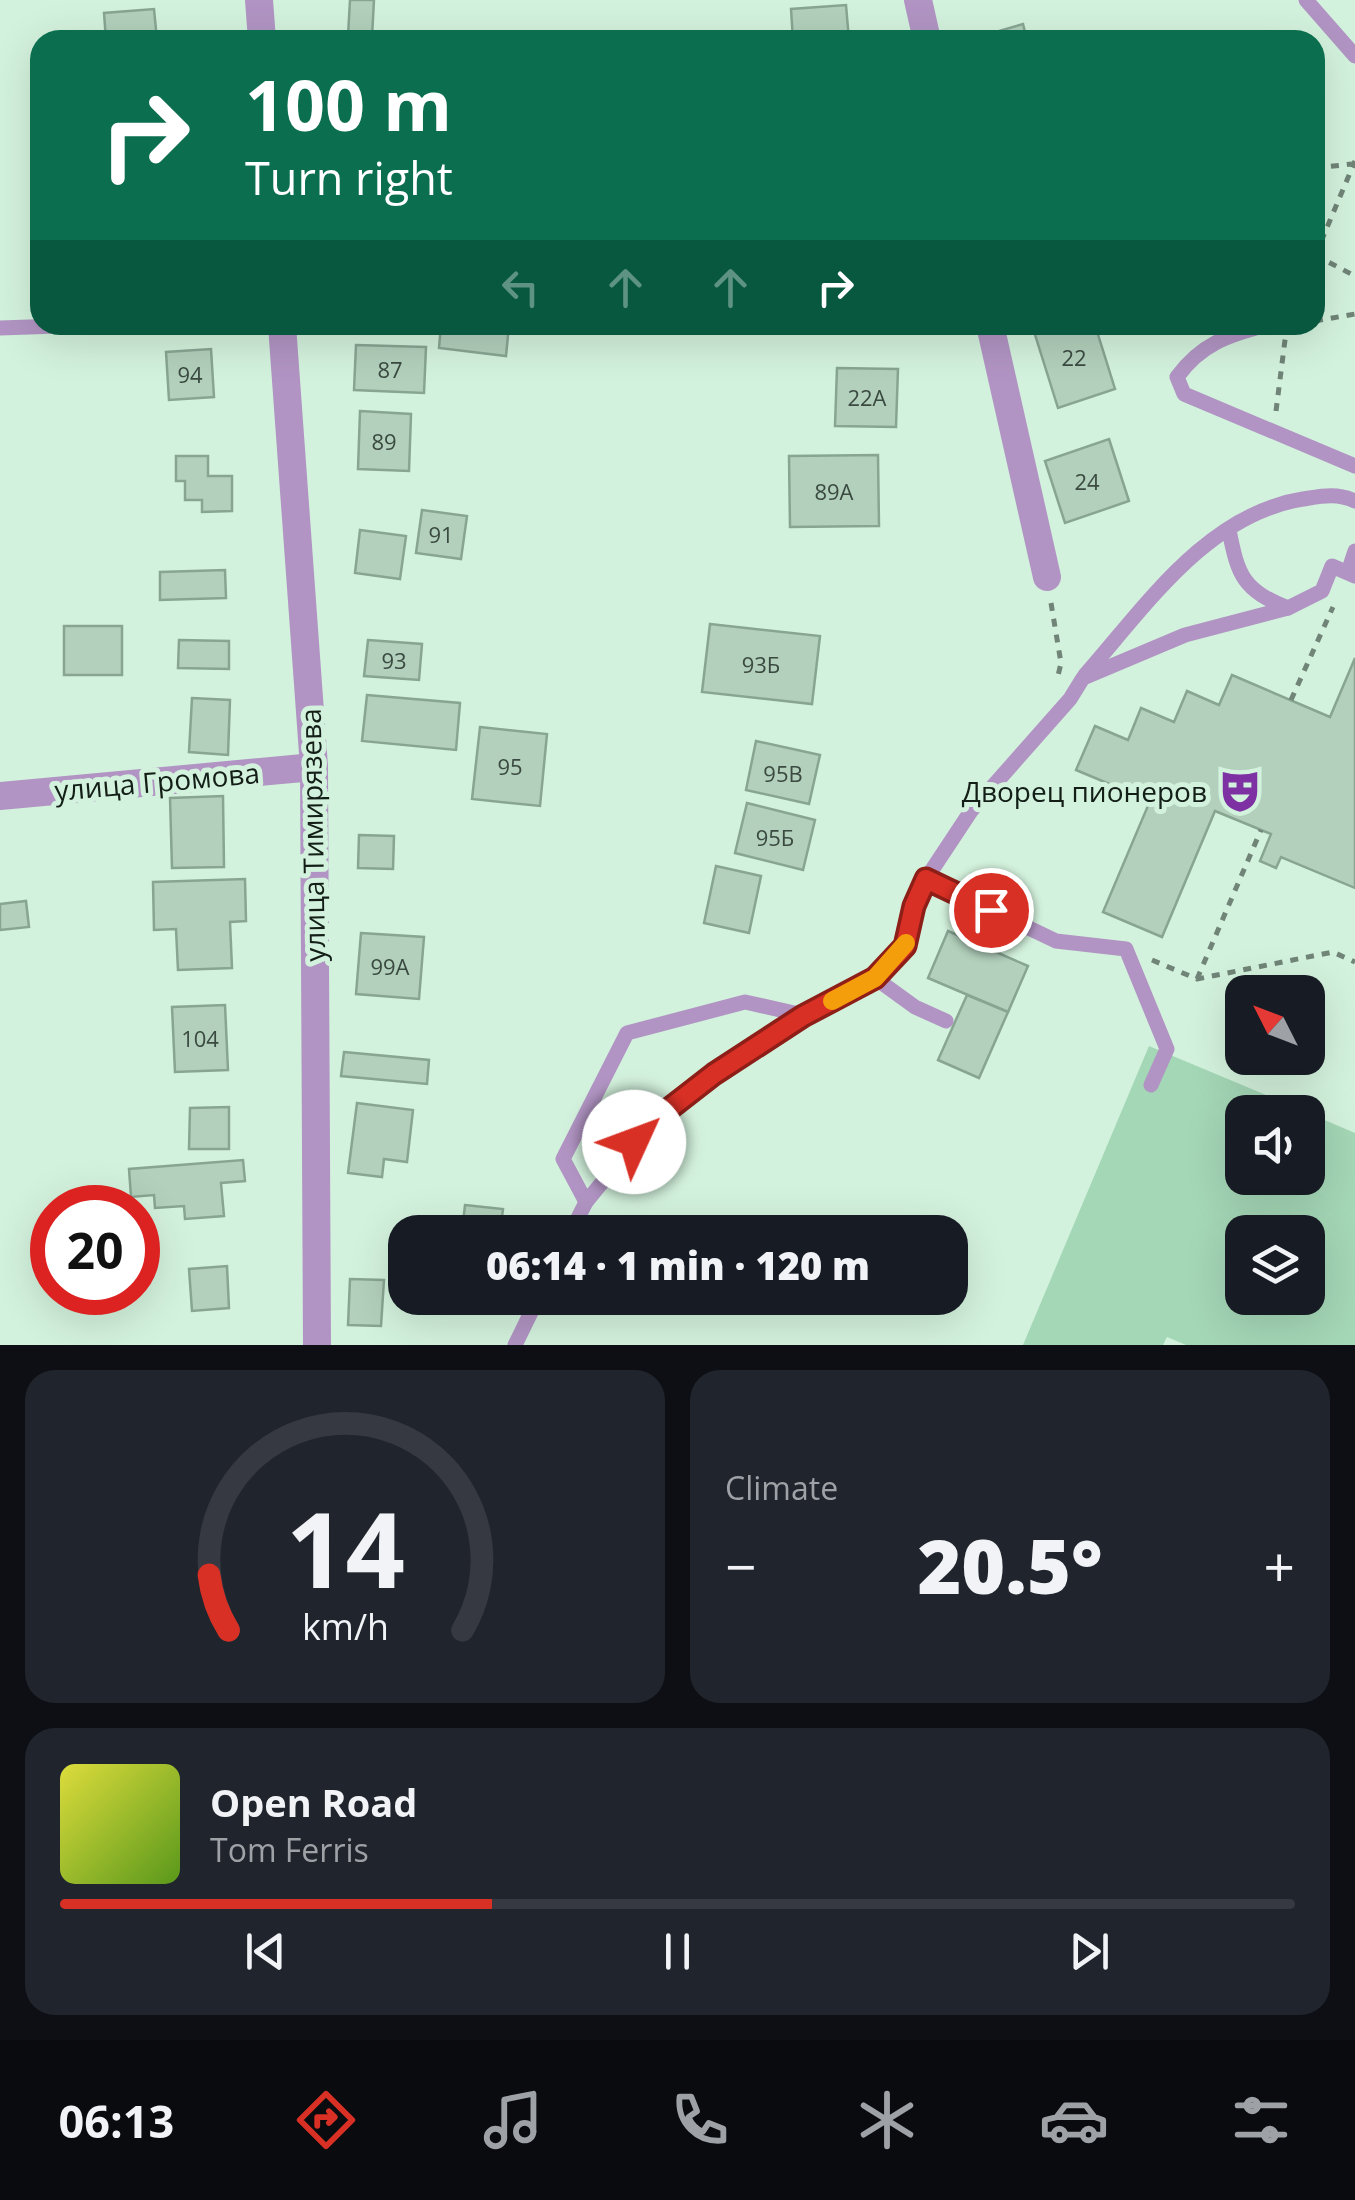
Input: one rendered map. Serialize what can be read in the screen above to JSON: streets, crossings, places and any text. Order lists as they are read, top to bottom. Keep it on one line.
{"streets":{"street":["улица Громова","улица Тимирязева"]},"crossings":[["улица Громова","улица Тимирязева"]],"places":{"theatre":["Дворец пионеров"]},"house_numbers":["22","87","94","22А","89","24","89А","91","93","93Б","95","95В","95Б","99А","104"],"north":"top left","page":{"turn":["100 m","Turn right"],"limit":"20","trip":"06:14 · 1 min · 120 m","tile":"Climate","heat":["−","20.5°","+"],"song":["Open Road","Tom Ferris"],"tabs":"06:13","gauge":["14","km/h"]}}
